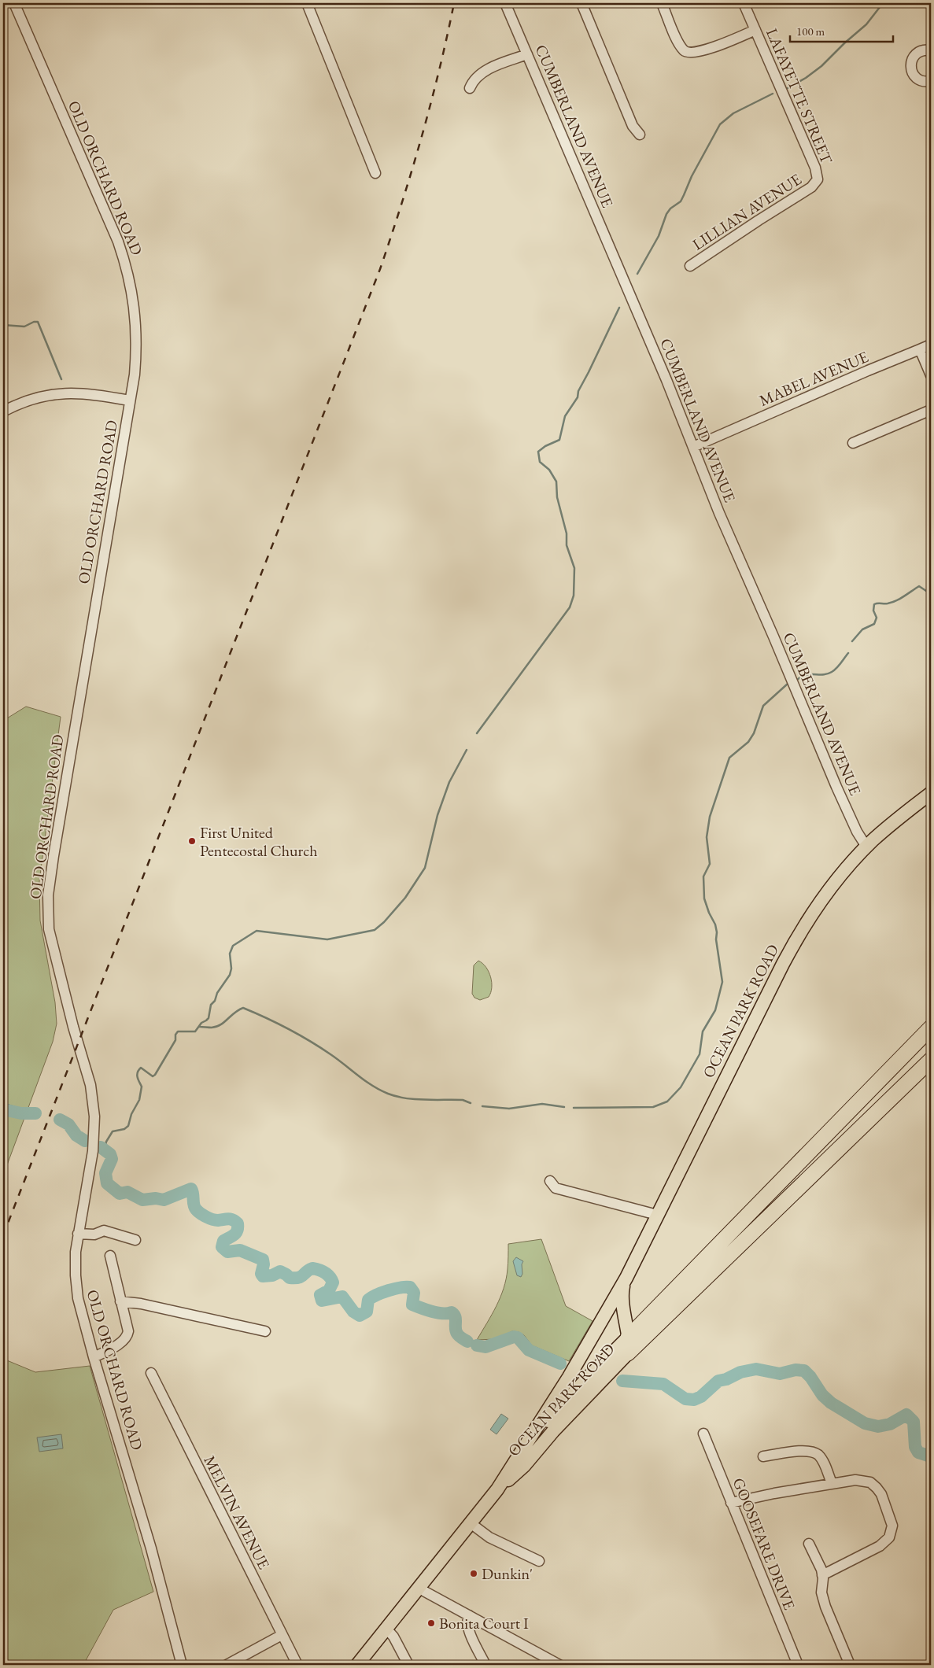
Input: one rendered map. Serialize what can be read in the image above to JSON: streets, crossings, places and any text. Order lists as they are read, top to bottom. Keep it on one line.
{"streets":{"main road":["OCEAN PARK ROAD"],"street":["LAFAYETTE STREET","CUMBERLAND AVENUE","OLD ORCHARD ROAD","LILLIAN AVENUE","MABEL AVENUE","MELVIN AVENUE","GOOSEFARE DRIVE"]},"crossings":[["LAFAYETTE STREET","LILLIAN AVENUE"],["CUMBERLAND AVENUE","MABEL AVENUE"],["CUMBERLAND AVENUE","OCEAN PARK ROAD"]],"places":["First United Pentecostal Church","Dunkin'","Bonita Court I"],"scale_bar":"100 m"}
